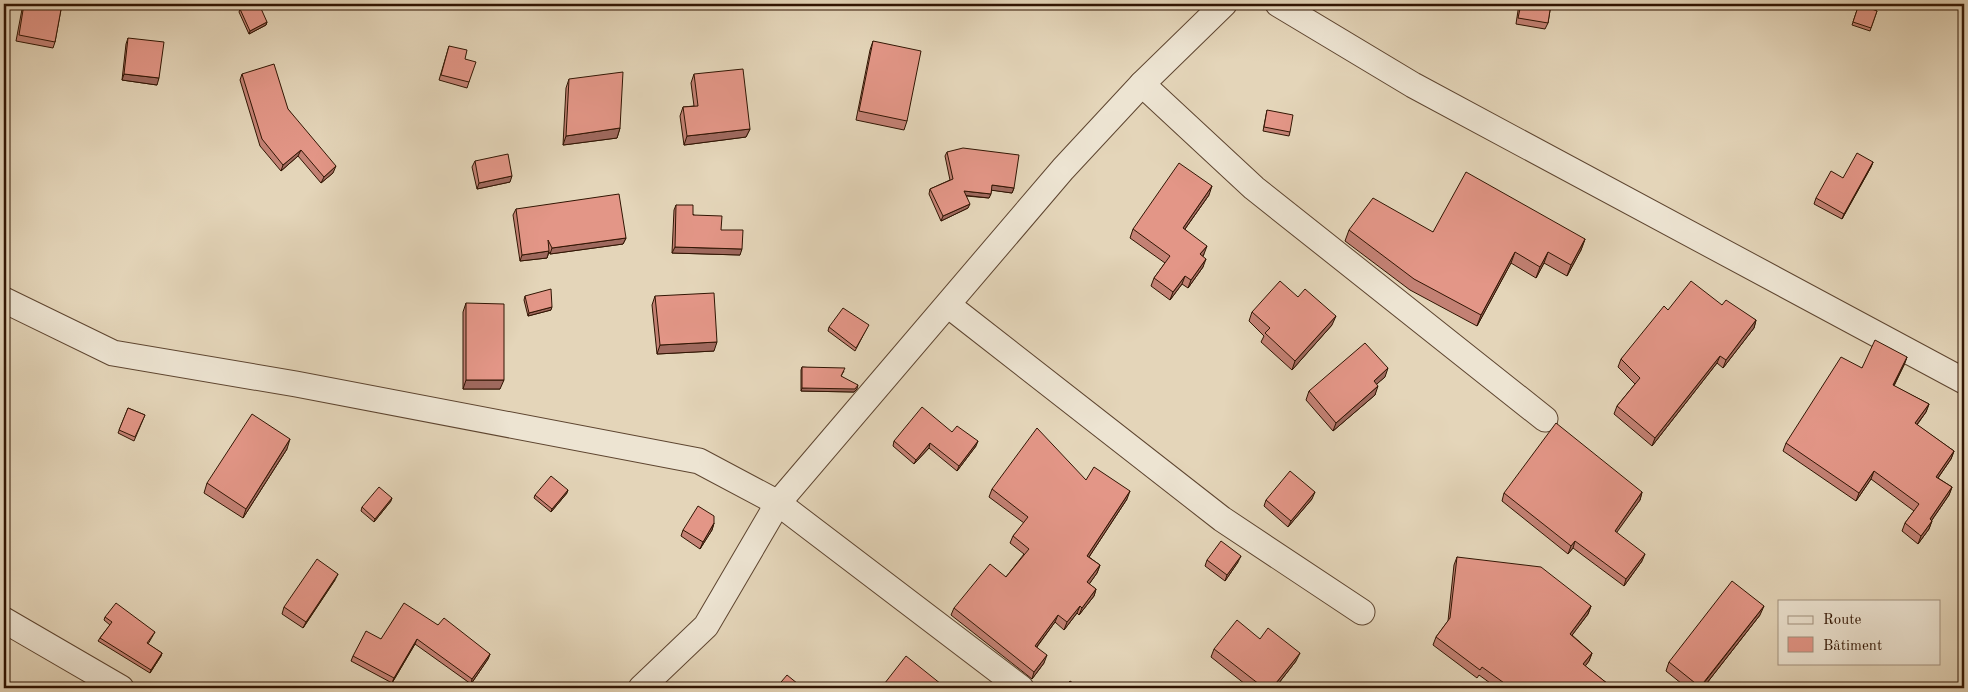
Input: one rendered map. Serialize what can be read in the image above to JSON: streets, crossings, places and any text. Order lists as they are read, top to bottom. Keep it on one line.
{"legend":["Route","Bâtiment"]}
